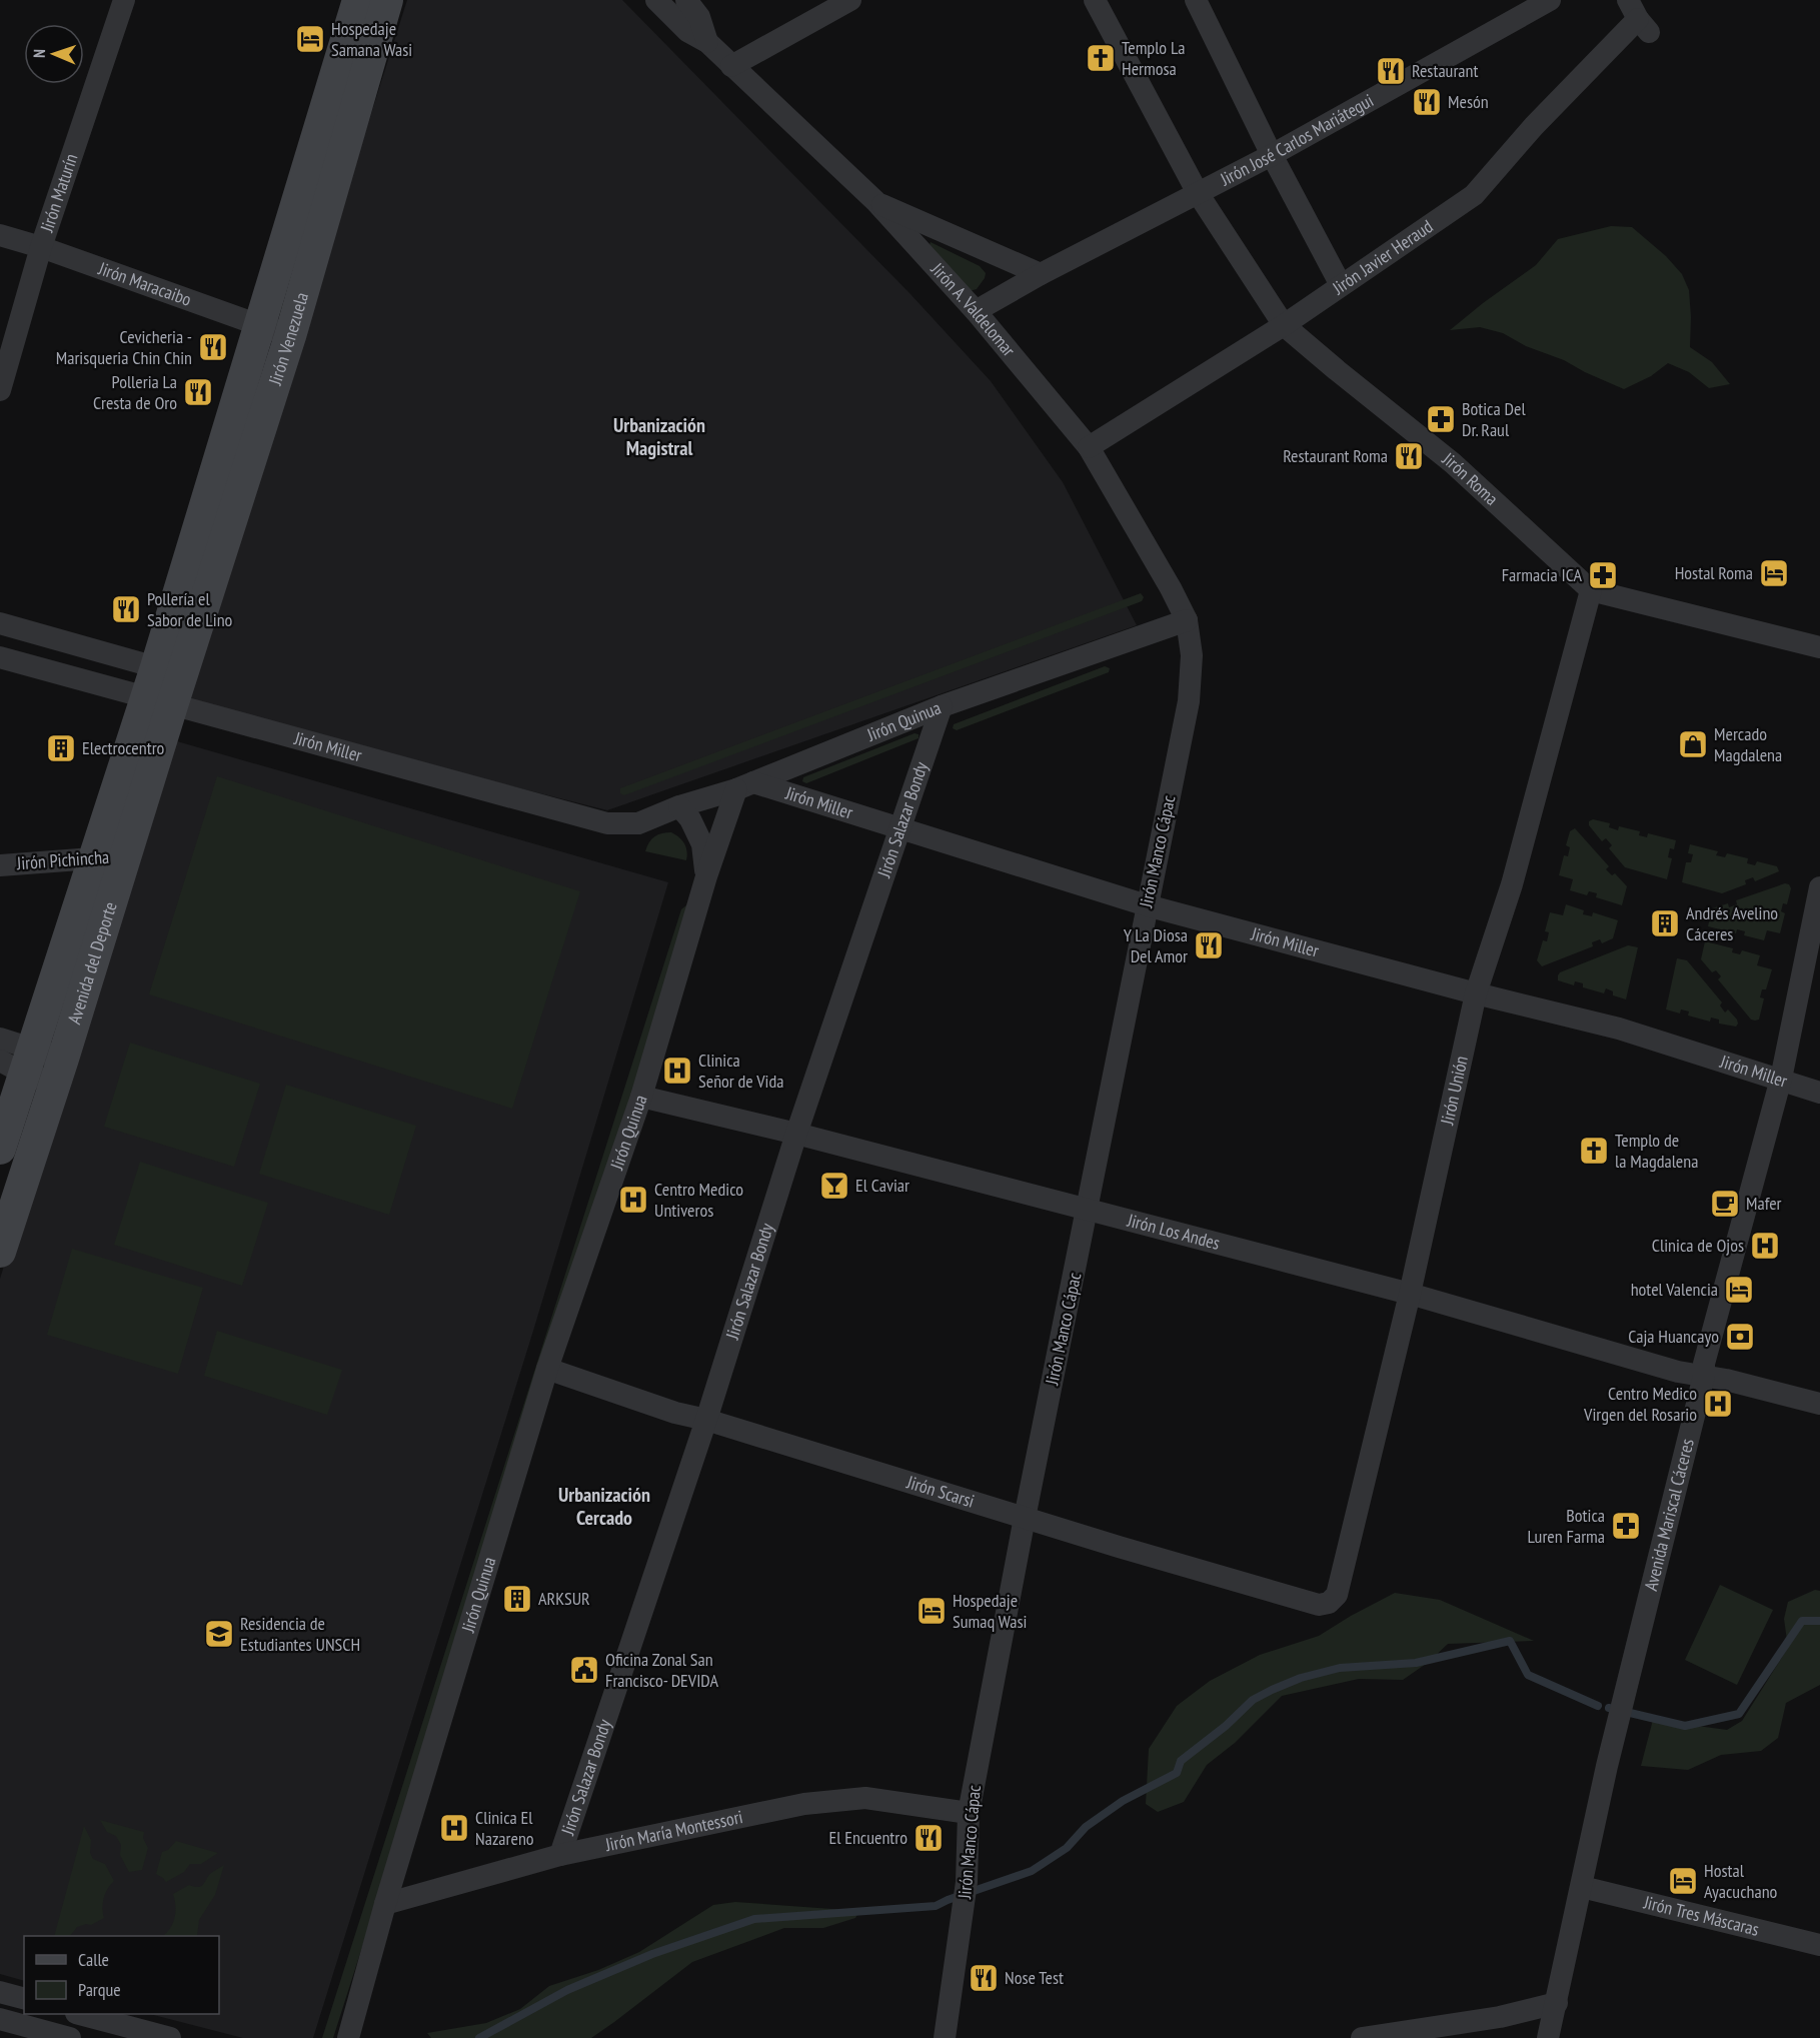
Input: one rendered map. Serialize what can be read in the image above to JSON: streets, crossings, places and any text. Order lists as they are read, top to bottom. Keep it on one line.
{"streets":{"street":["Jirón José Carlos Mariátegui","Jirón Maturín","Jirón Javier Heraud","Jirón Maracaibo","Jirón A. Valdelomar","Jirón Venezuela","Jirón Roma","Jirón Quinua","Jirón Miller","Jirón Salazar Bondy","Jirón Manco Cápac","Jirón Pichincha","Avenida del Deporte","Jirón Unión","Jirón Los Andes","Jirón Scarsi","Avenida Mariscal Cáceres","Jirón María Montessori","Jirón Tres Máscaras"]},"crossings":[["Jirón José Carlos Mariátegui","Jirón A. Valdelomar"],["Jirón José Carlos Mariátegui","Jirón Roma"],["Jirón Maturín","Jirón Maracaibo"],["Jirón Javier Heraud","Jirón A. Valdelomar"],["Jirón Javier Heraud","Jirón Roma"],["Jirón Maracaibo","Jirón Venezuela"],["Jirón A. Valdelomar","Jirón Quinua"],["Jirón A. Valdelomar","Jirón Manco Cápac"],["Jirón Venezuela","Avenida del Deporte"],["Jirón Roma","Jirón Unión"],["Jirón Quinua","Jirón Miller"],["Jirón Quinua","Jirón Salazar Bondy"],["Jirón Quinua","Jirón Manco Cápac"],["Jirón Quinua","Jirón Los Andes"],["Jirón Quinua","Jirón Scarsi"],["Jirón Quinua","Jirón María Montessori"],["Jirón Miller","Jirón Salazar Bondy"],["Jirón Miller","Jirón Manco Cápac"],["Jirón Miller","Avenida del Deporte"],["Jirón Miller","Jirón Unión"],["Jirón Miller","Avenida Mariscal Cáceres"],["Jirón Salazar Bondy","Jirón Los Andes"],["Jirón Salazar Bondy","Jirón Scarsi"],["Jirón Salazar Bondy","Jirón María Montessori"],["Jirón Manco Cápac","Jirón Los Andes"],["Jirón Manco Cápac","Jirón Scarsi"],["Jirón Manco Cápac","Jirón María Montessori"],["Jirón Pichincha","Avenida del Deporte"],["Jirón Unión","Jirón Los Andes"],["Jirón Unión","Jirón Scarsi"],["Jirón Los Andes","Avenida Mariscal Cáceres"],["Avenida Mariscal Cáceres","Jirón Tres Máscaras"]],"districts":["Urbanización Magistral","Urbanización Cercado"],"places":{"hotel":["Hospedaje Samana Wasi","Hostal Roma","hotel Valencia","Hospedaje Sumaq Wasi","Hostal Ayacuchano"],"church":["Templo La Hermosa","Templo de la Magdalena"],"restaurant":["Restaurant","Mesón","Cevicheria - Marisqueria Chin Chin","Polleria La Cresta de Oro","Restaurant Roma","Pollería el Sabor de Lino","Y La Diosa Del Amor","El Encuentro","Nose Test"],"pharmacy":["Botica Del Dr. Raul","Farmacia ICA","Botica Luren Farma"],"shop":["Mercado Magdalena"],"building":["Electrocentro","Andrés Avelino Cáceres","ARKSUR"],"hospital":["Clinica Señor de Vida","Centro Medico Untiveros","Clinica de Ojos","Centro Medico Virgen del Rosario","Clinica El Nazareno"],"bar":["El Caviar"],"cafe":["Mafer"],"bank":["Caja Huancayo"],"school or university":["Residencia de Estudiantes UNSCH"],"public building":["Oficina Zonal San Francisco- DEVIDA"]},"legend":["Calle","Parque"],"north":"left"}
